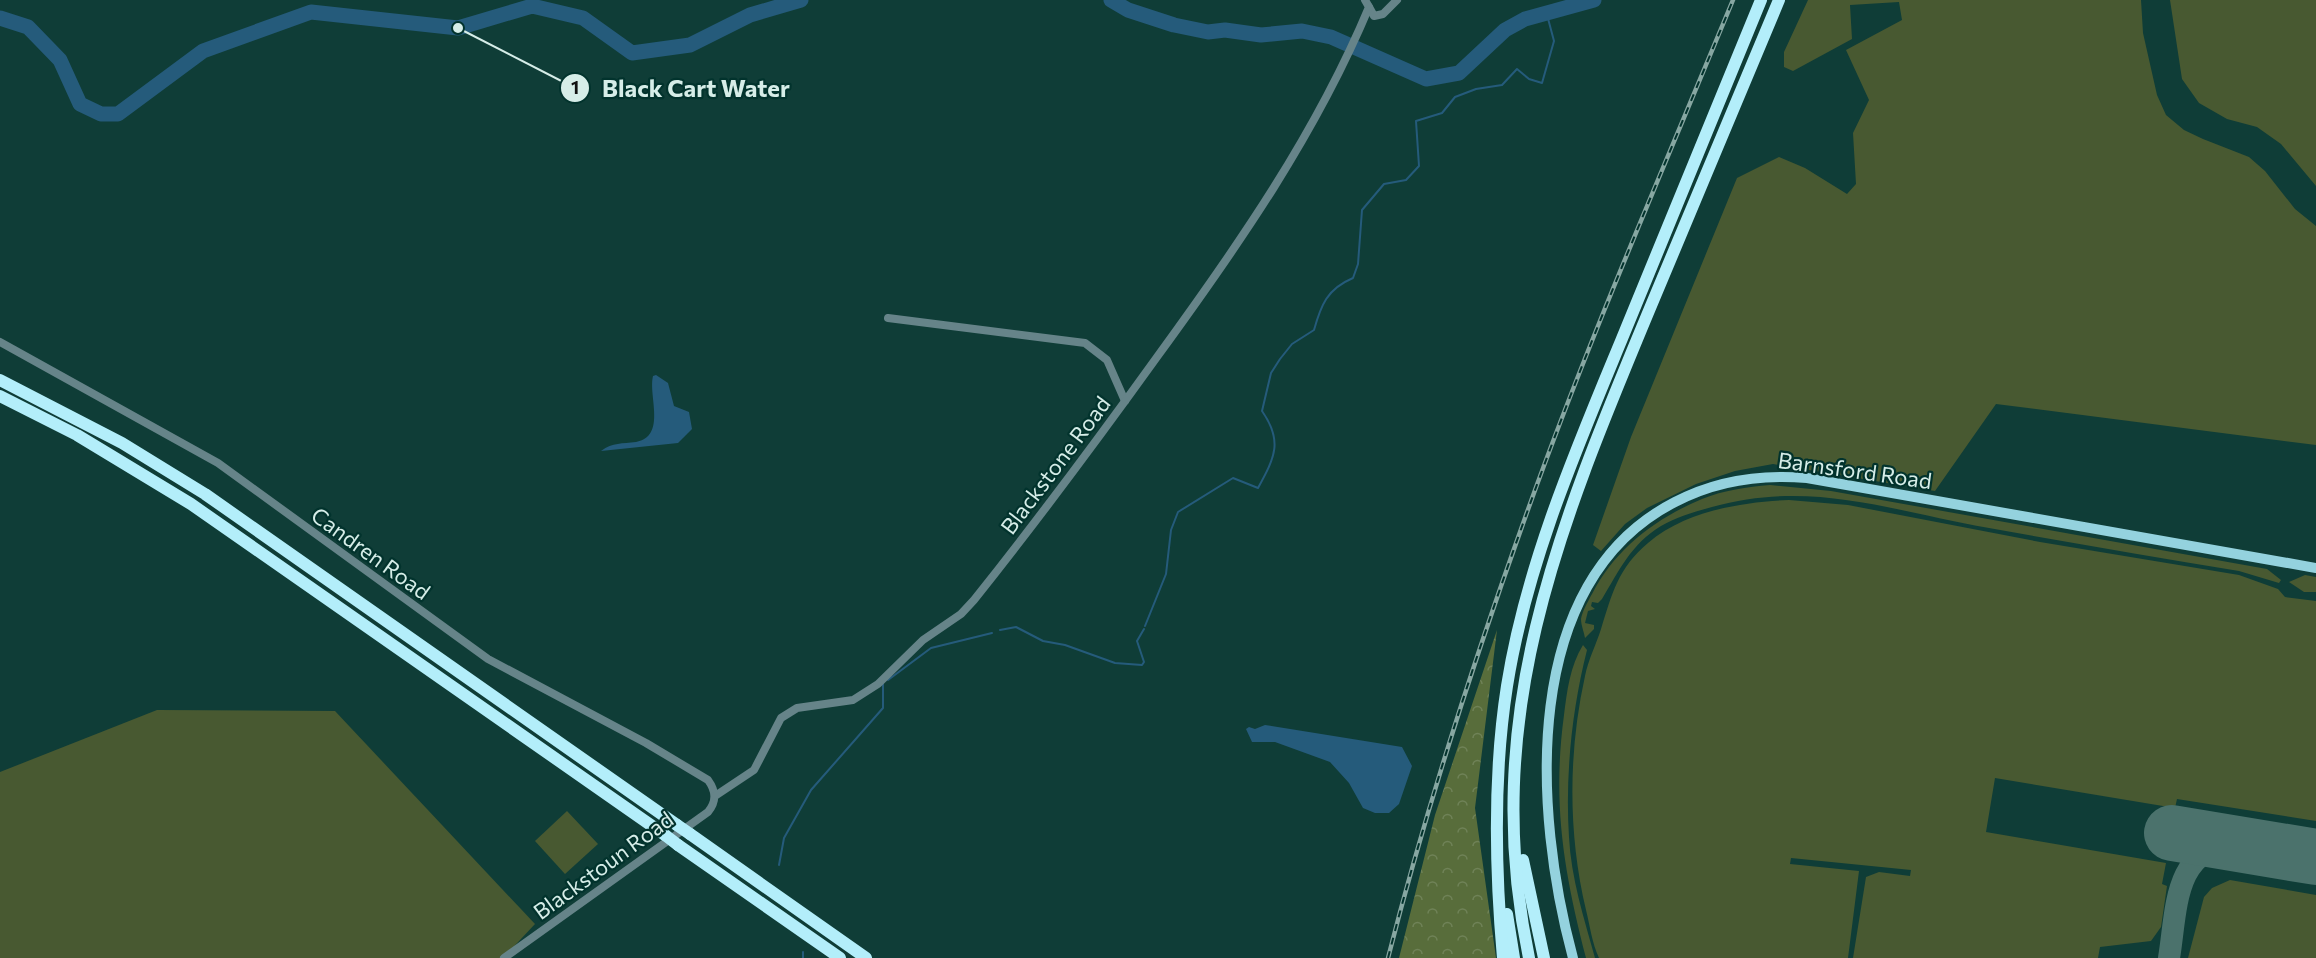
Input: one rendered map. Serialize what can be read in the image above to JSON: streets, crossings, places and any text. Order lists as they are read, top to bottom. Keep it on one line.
{"streets":{"main road":["Barnsford Road"],"street":["Blackstone Road","Candren Road","Blackstoun Road"]},"crossings":[["Blackstone Road","Candren Road"],["Blackstone Road","Blackstoun Road"],["Candren Road","Blackstoun Road"]],"places":["Black Cart Water"]}
